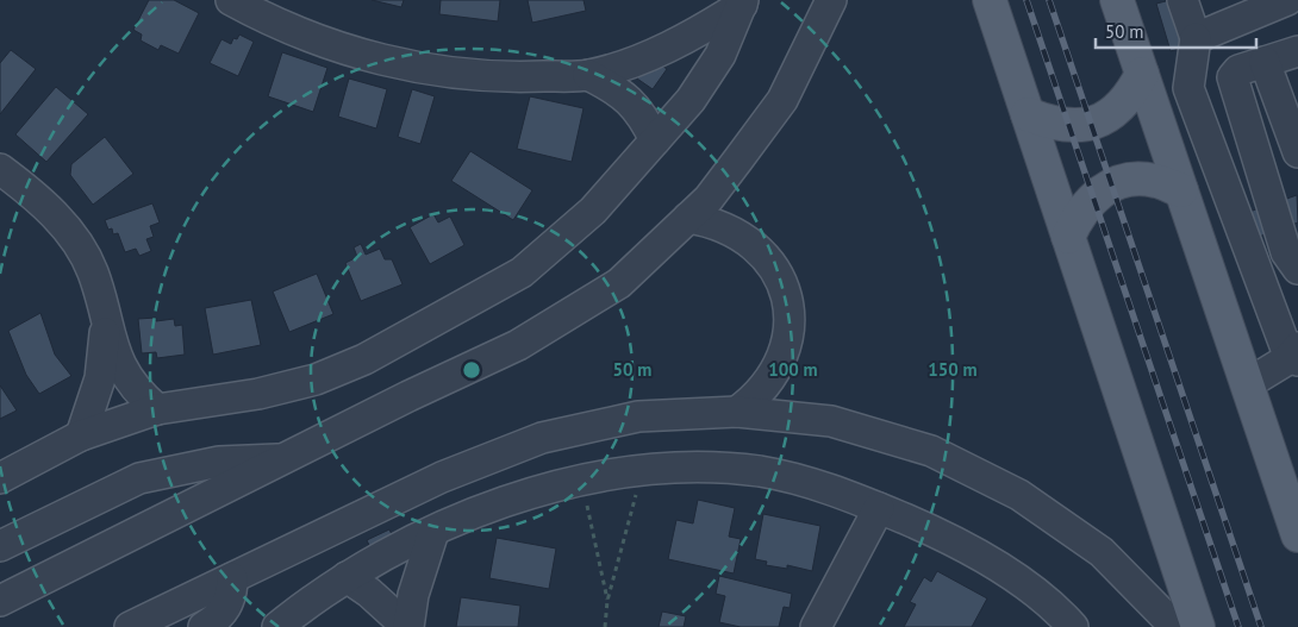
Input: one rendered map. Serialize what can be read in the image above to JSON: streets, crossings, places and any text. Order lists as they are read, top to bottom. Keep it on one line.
{"scale_bar":"50 m","rings":["50 m","100 m","150 m"]}
